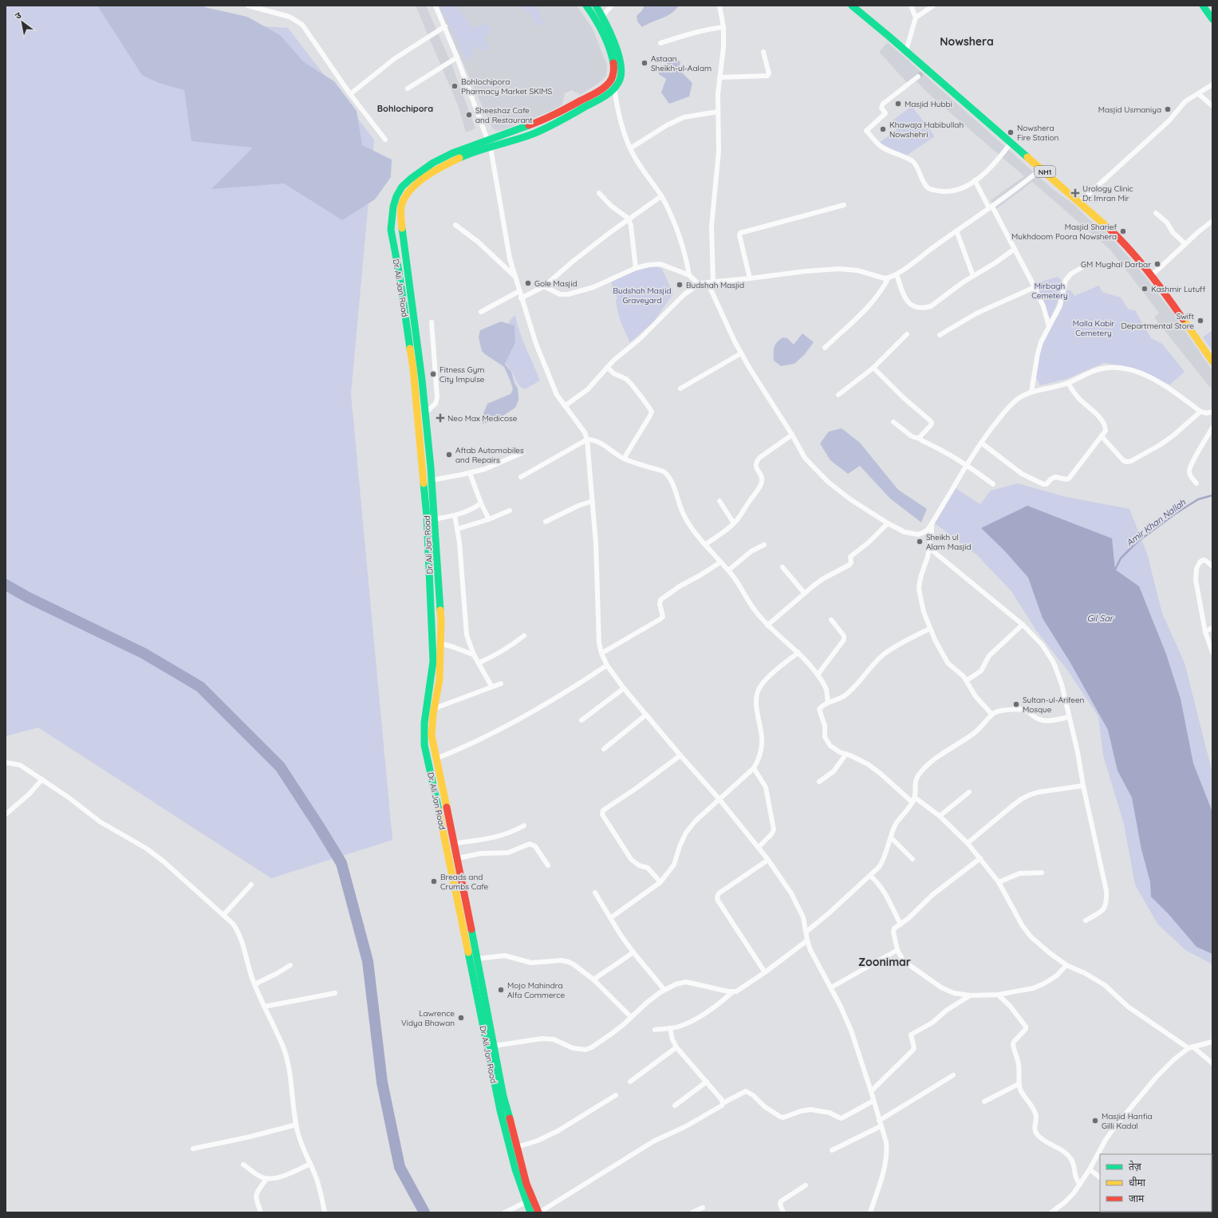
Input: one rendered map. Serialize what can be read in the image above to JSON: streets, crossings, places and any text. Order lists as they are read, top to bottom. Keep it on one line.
{"streets":{"main road":["NH1","Dr. Ali Jan Road"]},"districts":["Nowshera","Bohlochipora","Zoonimar"],"water":["Amir Khan Nallah","Gil Sar"],"parks":["Mirbagh Cemetery","Budshah Masjid Graveyard","Malla Kabir Cemetery"],"places":{"other":["Astaan Sheikh-ul-Aalam","Bohlochipora Pharmacy Market SKIMS","Masjid Hubbi","Masjid Usmaniya","Sheeshaz Cafe and Restaurant","Khawaja Habibullah Nowshehri","Nowshera Fire Station","Masjid Sharief Mukhdoom Poora Nowshera","GM Mughal Darbar","Gole Masjid","Budshah Masjid","Kashmir Lutuff","Swift Departmental Store","Fitness Gym City Impulse","Aftab Automobiles and Repairs","Sheikh ul Alam Masjid","Sultan-ul-Arifeen Mosque","Breads and Crumbs Cafe","Mojo Mahindra Alfa Commerce","Lawrence Vidya Bhawan","Masjid Hanfia Gilli Kadal"],"health":["Urology Clinic Dr. Imran Mir","Neo Max Medicose"]},"legend":["तेज़","धीमा","जाम"],"north":"top left"}
